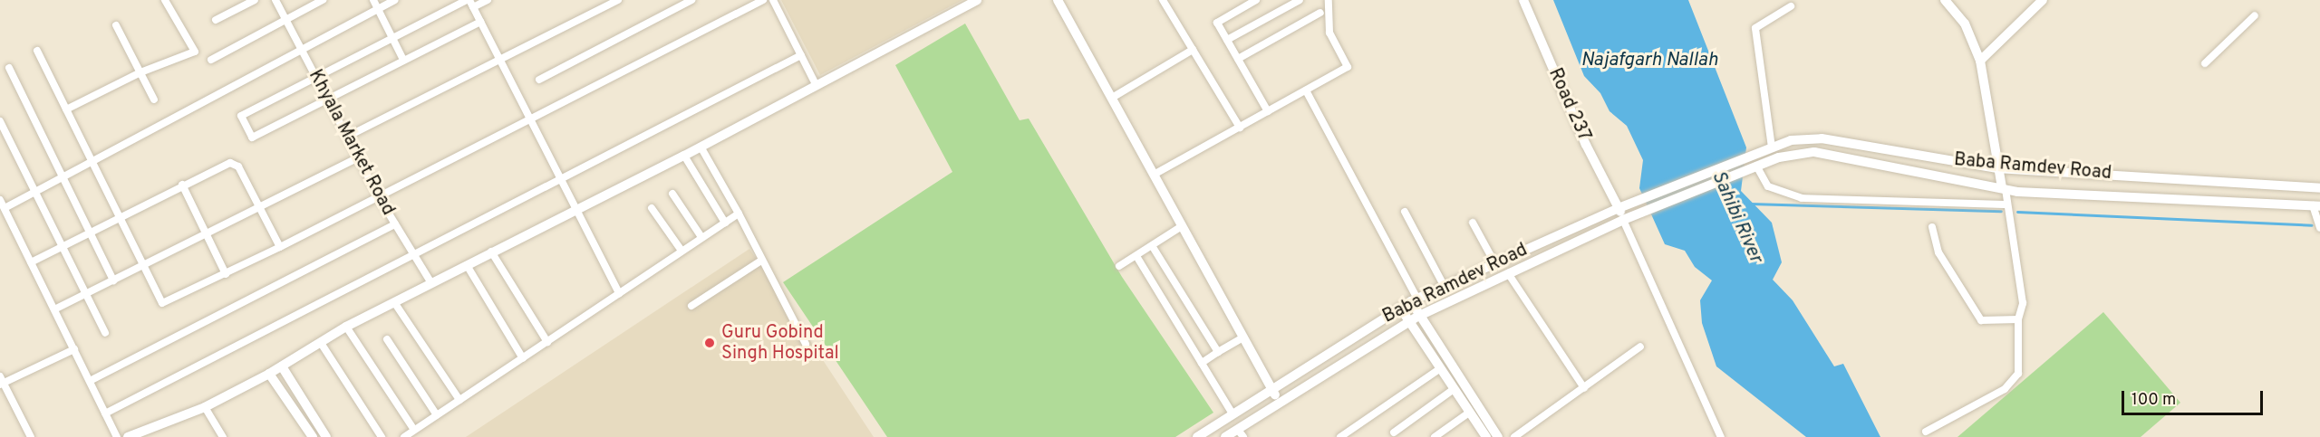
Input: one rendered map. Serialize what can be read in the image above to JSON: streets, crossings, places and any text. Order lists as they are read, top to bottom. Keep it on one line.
{"streets":{"street":["Road 237","Khyala Market Road","Baba Ramdev Road"]},"crossings":[["Road 237","Baba Ramdev Road"]],"water":["Najafgarh Nallah","Sahibi River"],"places":["Guru Gobind Singh Hospital"],"scale_bar":"100 m"}
